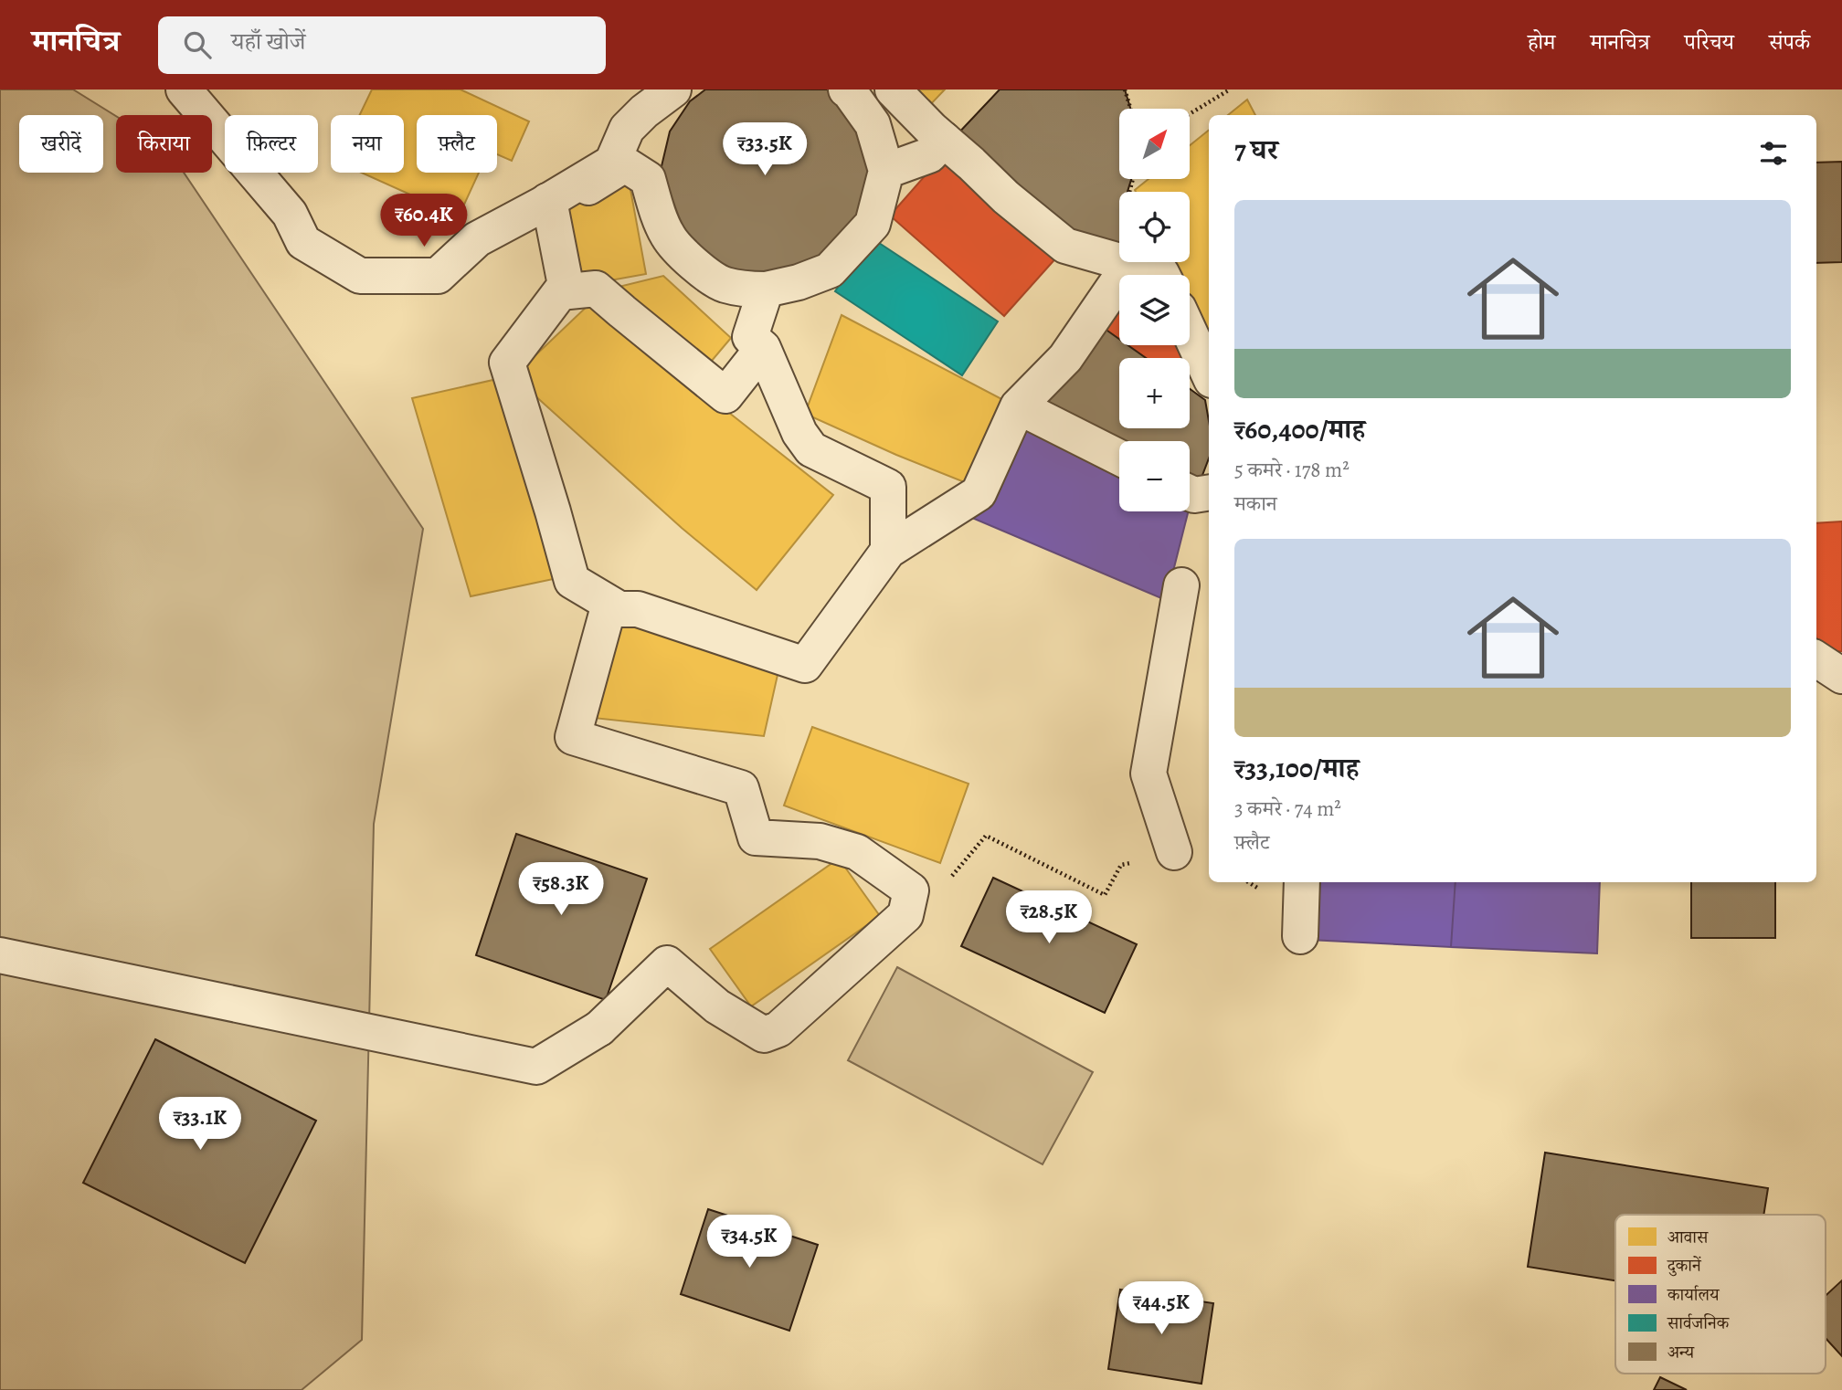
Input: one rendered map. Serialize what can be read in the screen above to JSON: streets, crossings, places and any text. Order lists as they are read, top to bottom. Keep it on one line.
{"legend":["आवास","दुकानें","कार्यालय","सार्वजनिक","अन्य"],"north":"top right","page":{"header":"मानचित्र","search":"यहाँ खोजें","nav":["होम","मानचित्र","परिचय","संपर्क"],"map_buttons":["+","−"],"chip":["खरीदें","किराया","फ़िल्टर","नया","फ़्लैट"],"heading":"7 घर","price":["₹33.5K","₹60.4K","₹58.3K","₹28.5K","₹33.1K","₹34.5K","₹44.5K"],"list":[{"name":"₹60,400/माह","note":"5 कमरे · 178 m² · मकान"},{"name":"₹33,100/माह","note":"3 कमरे · 74 m² · फ़्लैट"}]}}
